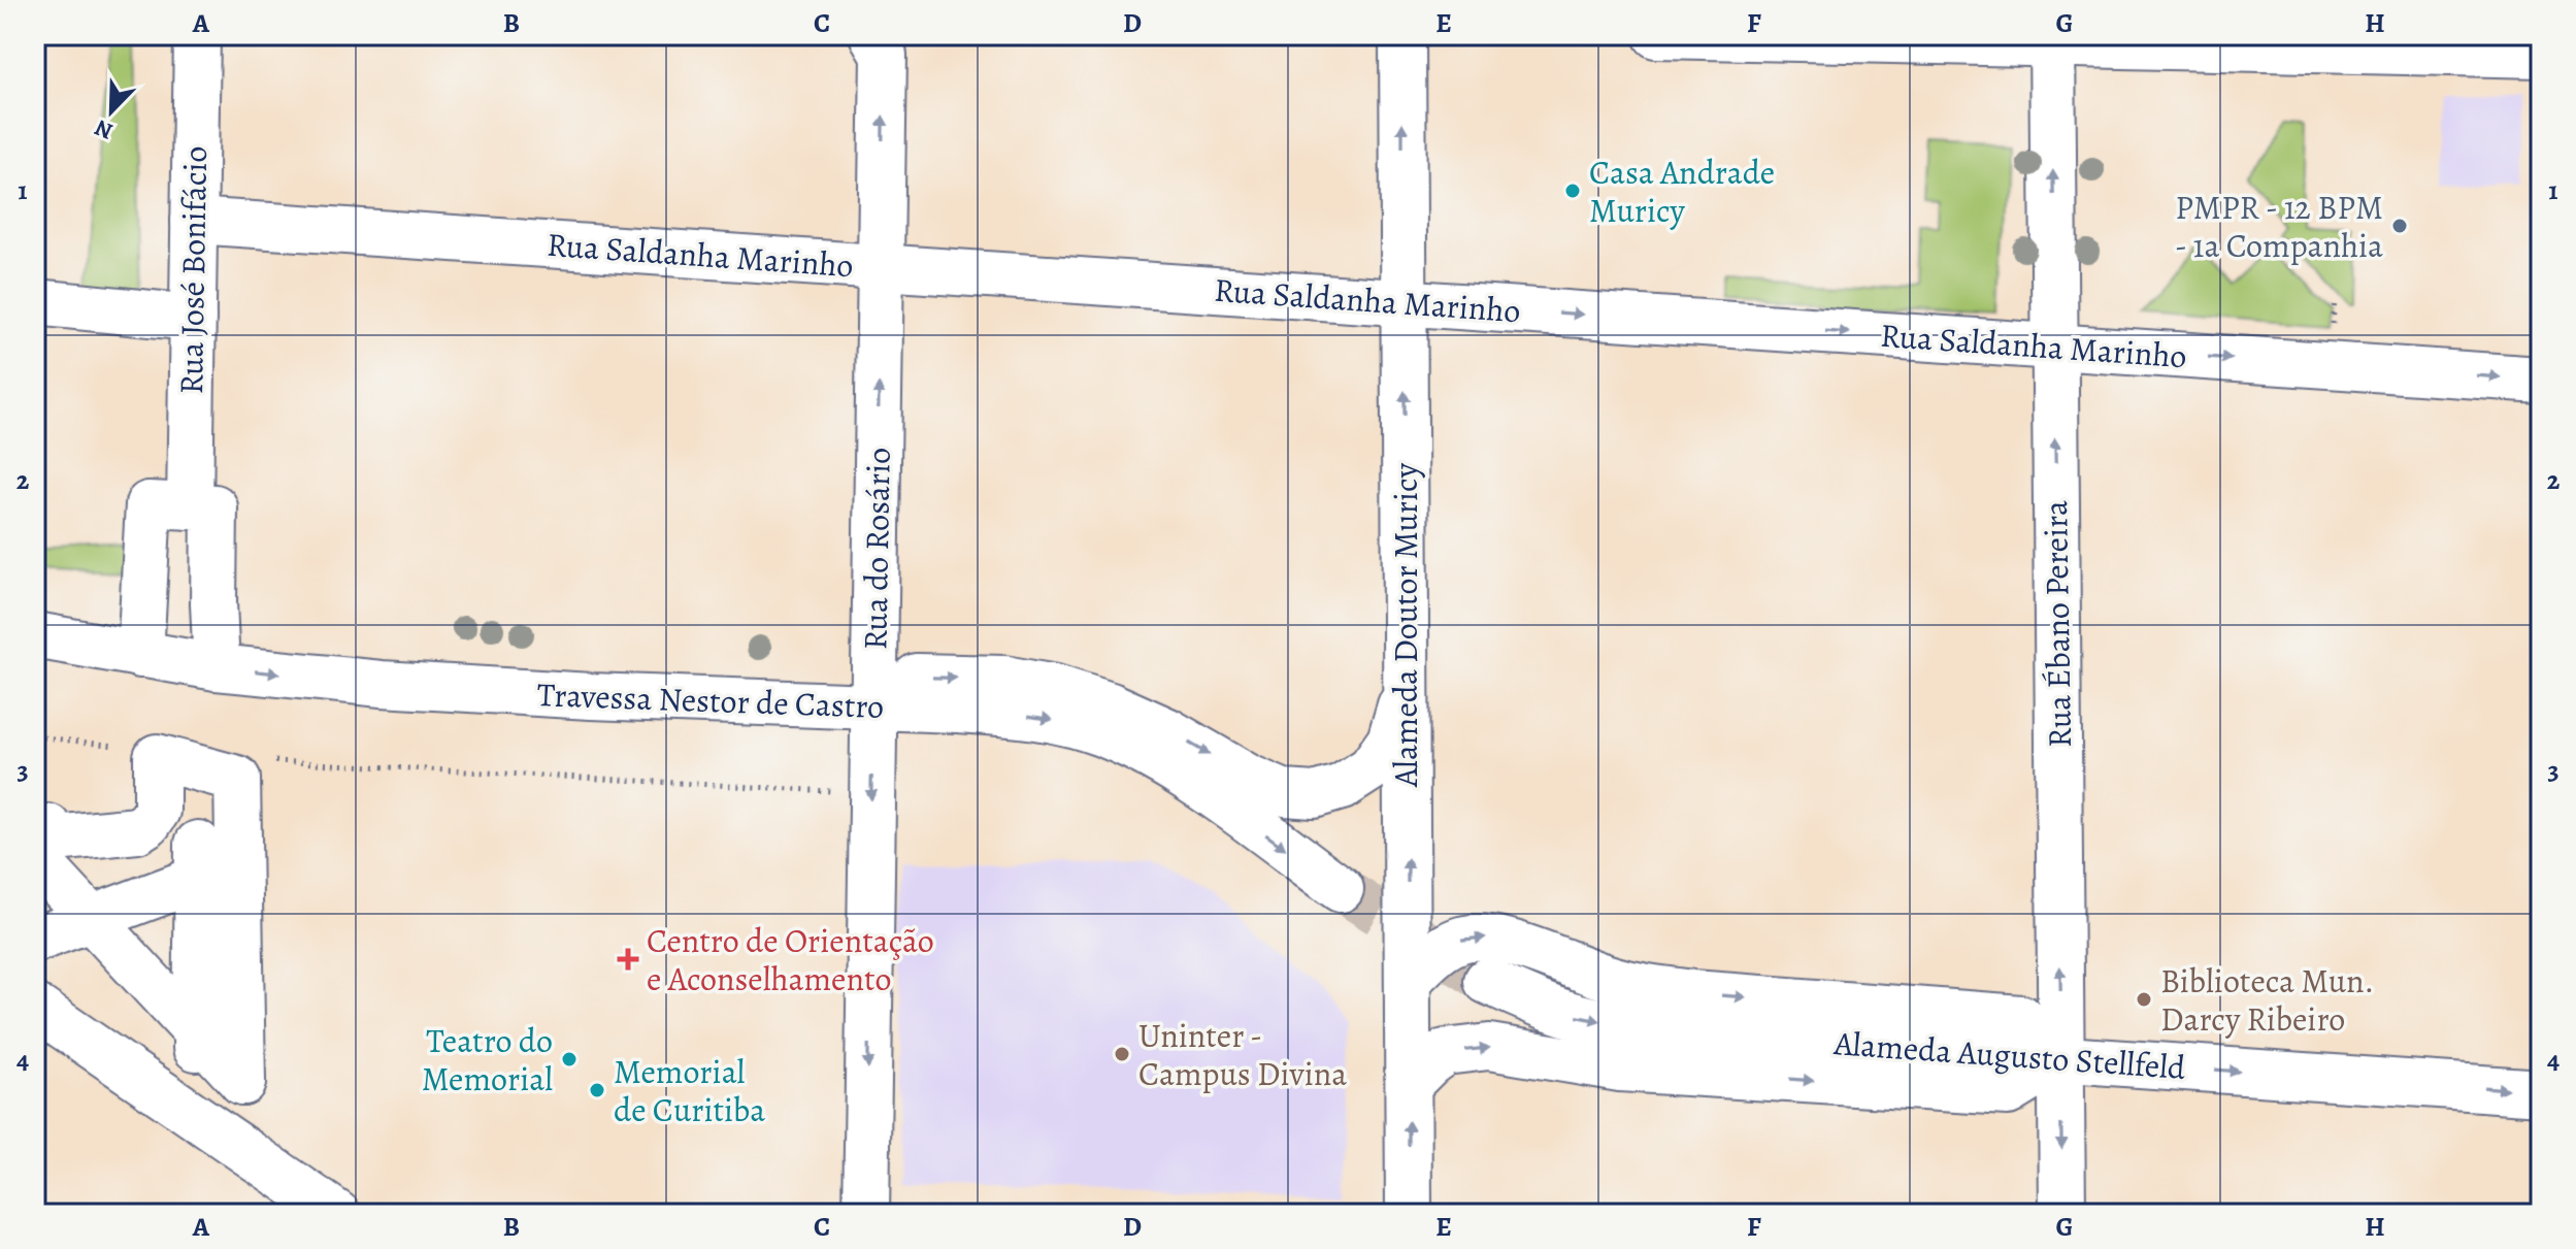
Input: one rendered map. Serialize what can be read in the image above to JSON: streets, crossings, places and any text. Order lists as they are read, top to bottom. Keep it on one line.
{"streets":{"street":["Rua Saldanha Marinho","Rua José Bonifácio","Rua do Rosário","Rua Ébano Pereira","Alameda Doutor Muricy","Travessa Nestor de Castro","Alameda Augusto Stellfeld"]},"crossings":[["Rua Saldanha Marinho","Rua José Bonifácio"],["Rua Saldanha Marinho","Rua do Rosário"],["Rua Saldanha Marinho","Rua Ébano Pereira"],["Rua Saldanha Marinho","Alameda Doutor Muricy"],["Rua do Rosário","Travessa Nestor de Castro"],["Rua Ébano Pereira","Alameda Augusto Stellfeld"]],"one_way":["Alameda Doutor Muricy","Travessa Nestor de Castro"],"places":{"other":["Casa Andrade Muricy","PMPR - 12 BPM - 1a Companhia","Biblioteca Mun. Darcy Ribeiro","Uninter - Campus Divina","Teatro do Memorial","Memorial de Curitiba"],"health":["Centro de Orientação e Aconselhamento"]},"north":"bottom left","grid":{"columns":["A","B","C","D","E","F","G","H"],"rows":["1","2","3","4"]}}
